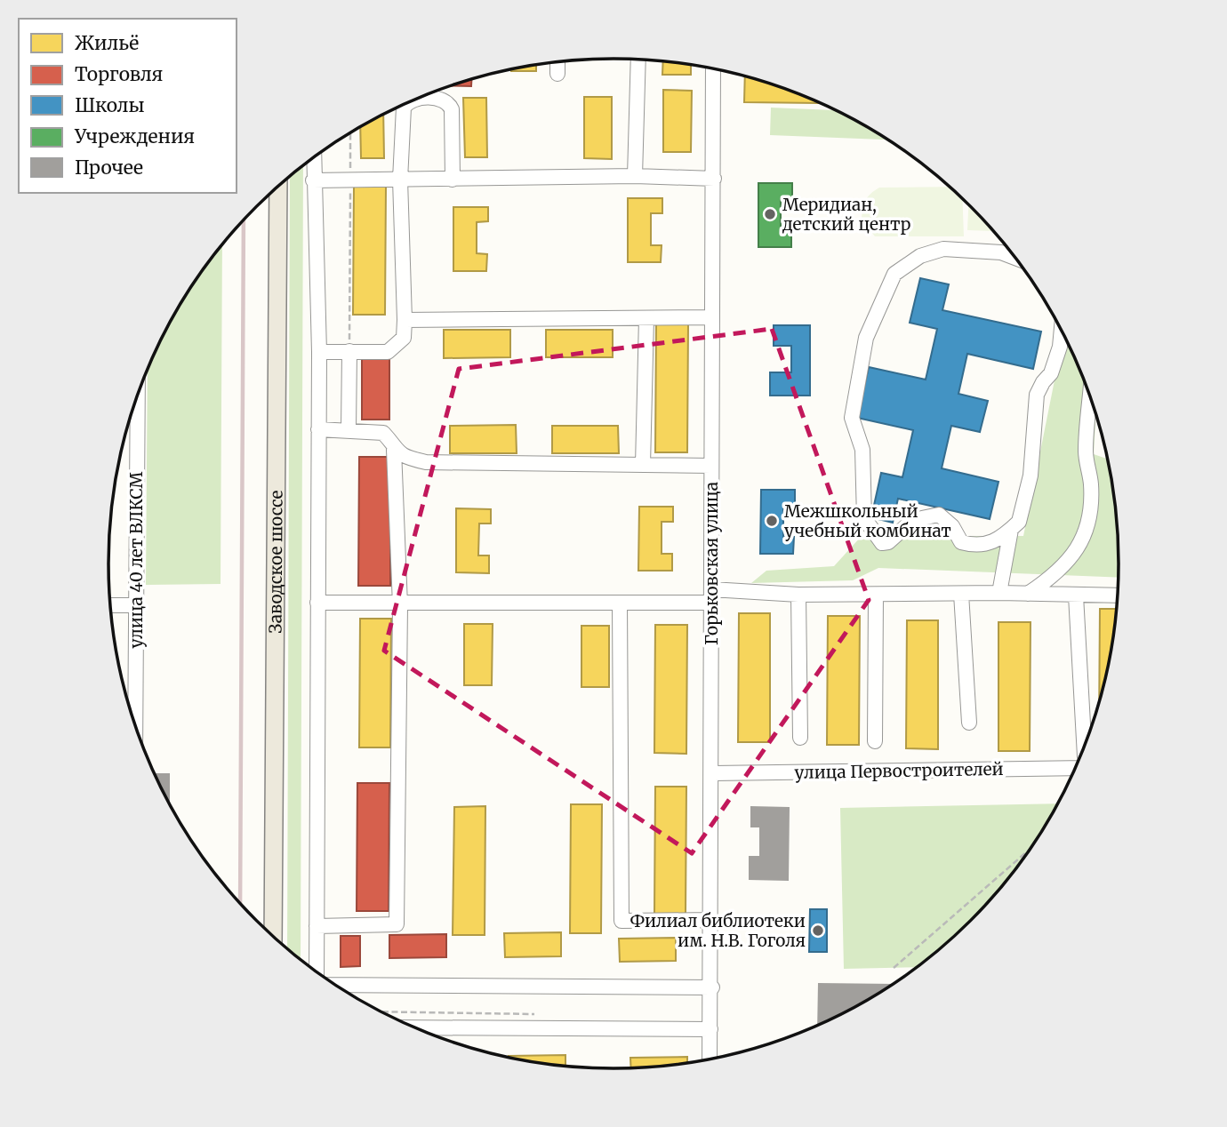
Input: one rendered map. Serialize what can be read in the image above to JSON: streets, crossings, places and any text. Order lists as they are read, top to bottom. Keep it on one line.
{"streets":{"main road":["Заводское шоссе"],"street":["улица 40 лет ВЛКСМ","Горьковская улица","улица Первостроителей"]},"crossings":[["Горьковская улица","улица Первостроителей"]],"places":["Меридиан, детский центр","Межшкольный учебный комбинат","Филиал библиотеки им. Н.В. Гоголя"],"legend":["Жильё","Торговля","Школы","Учреждения","Прочее"]}
